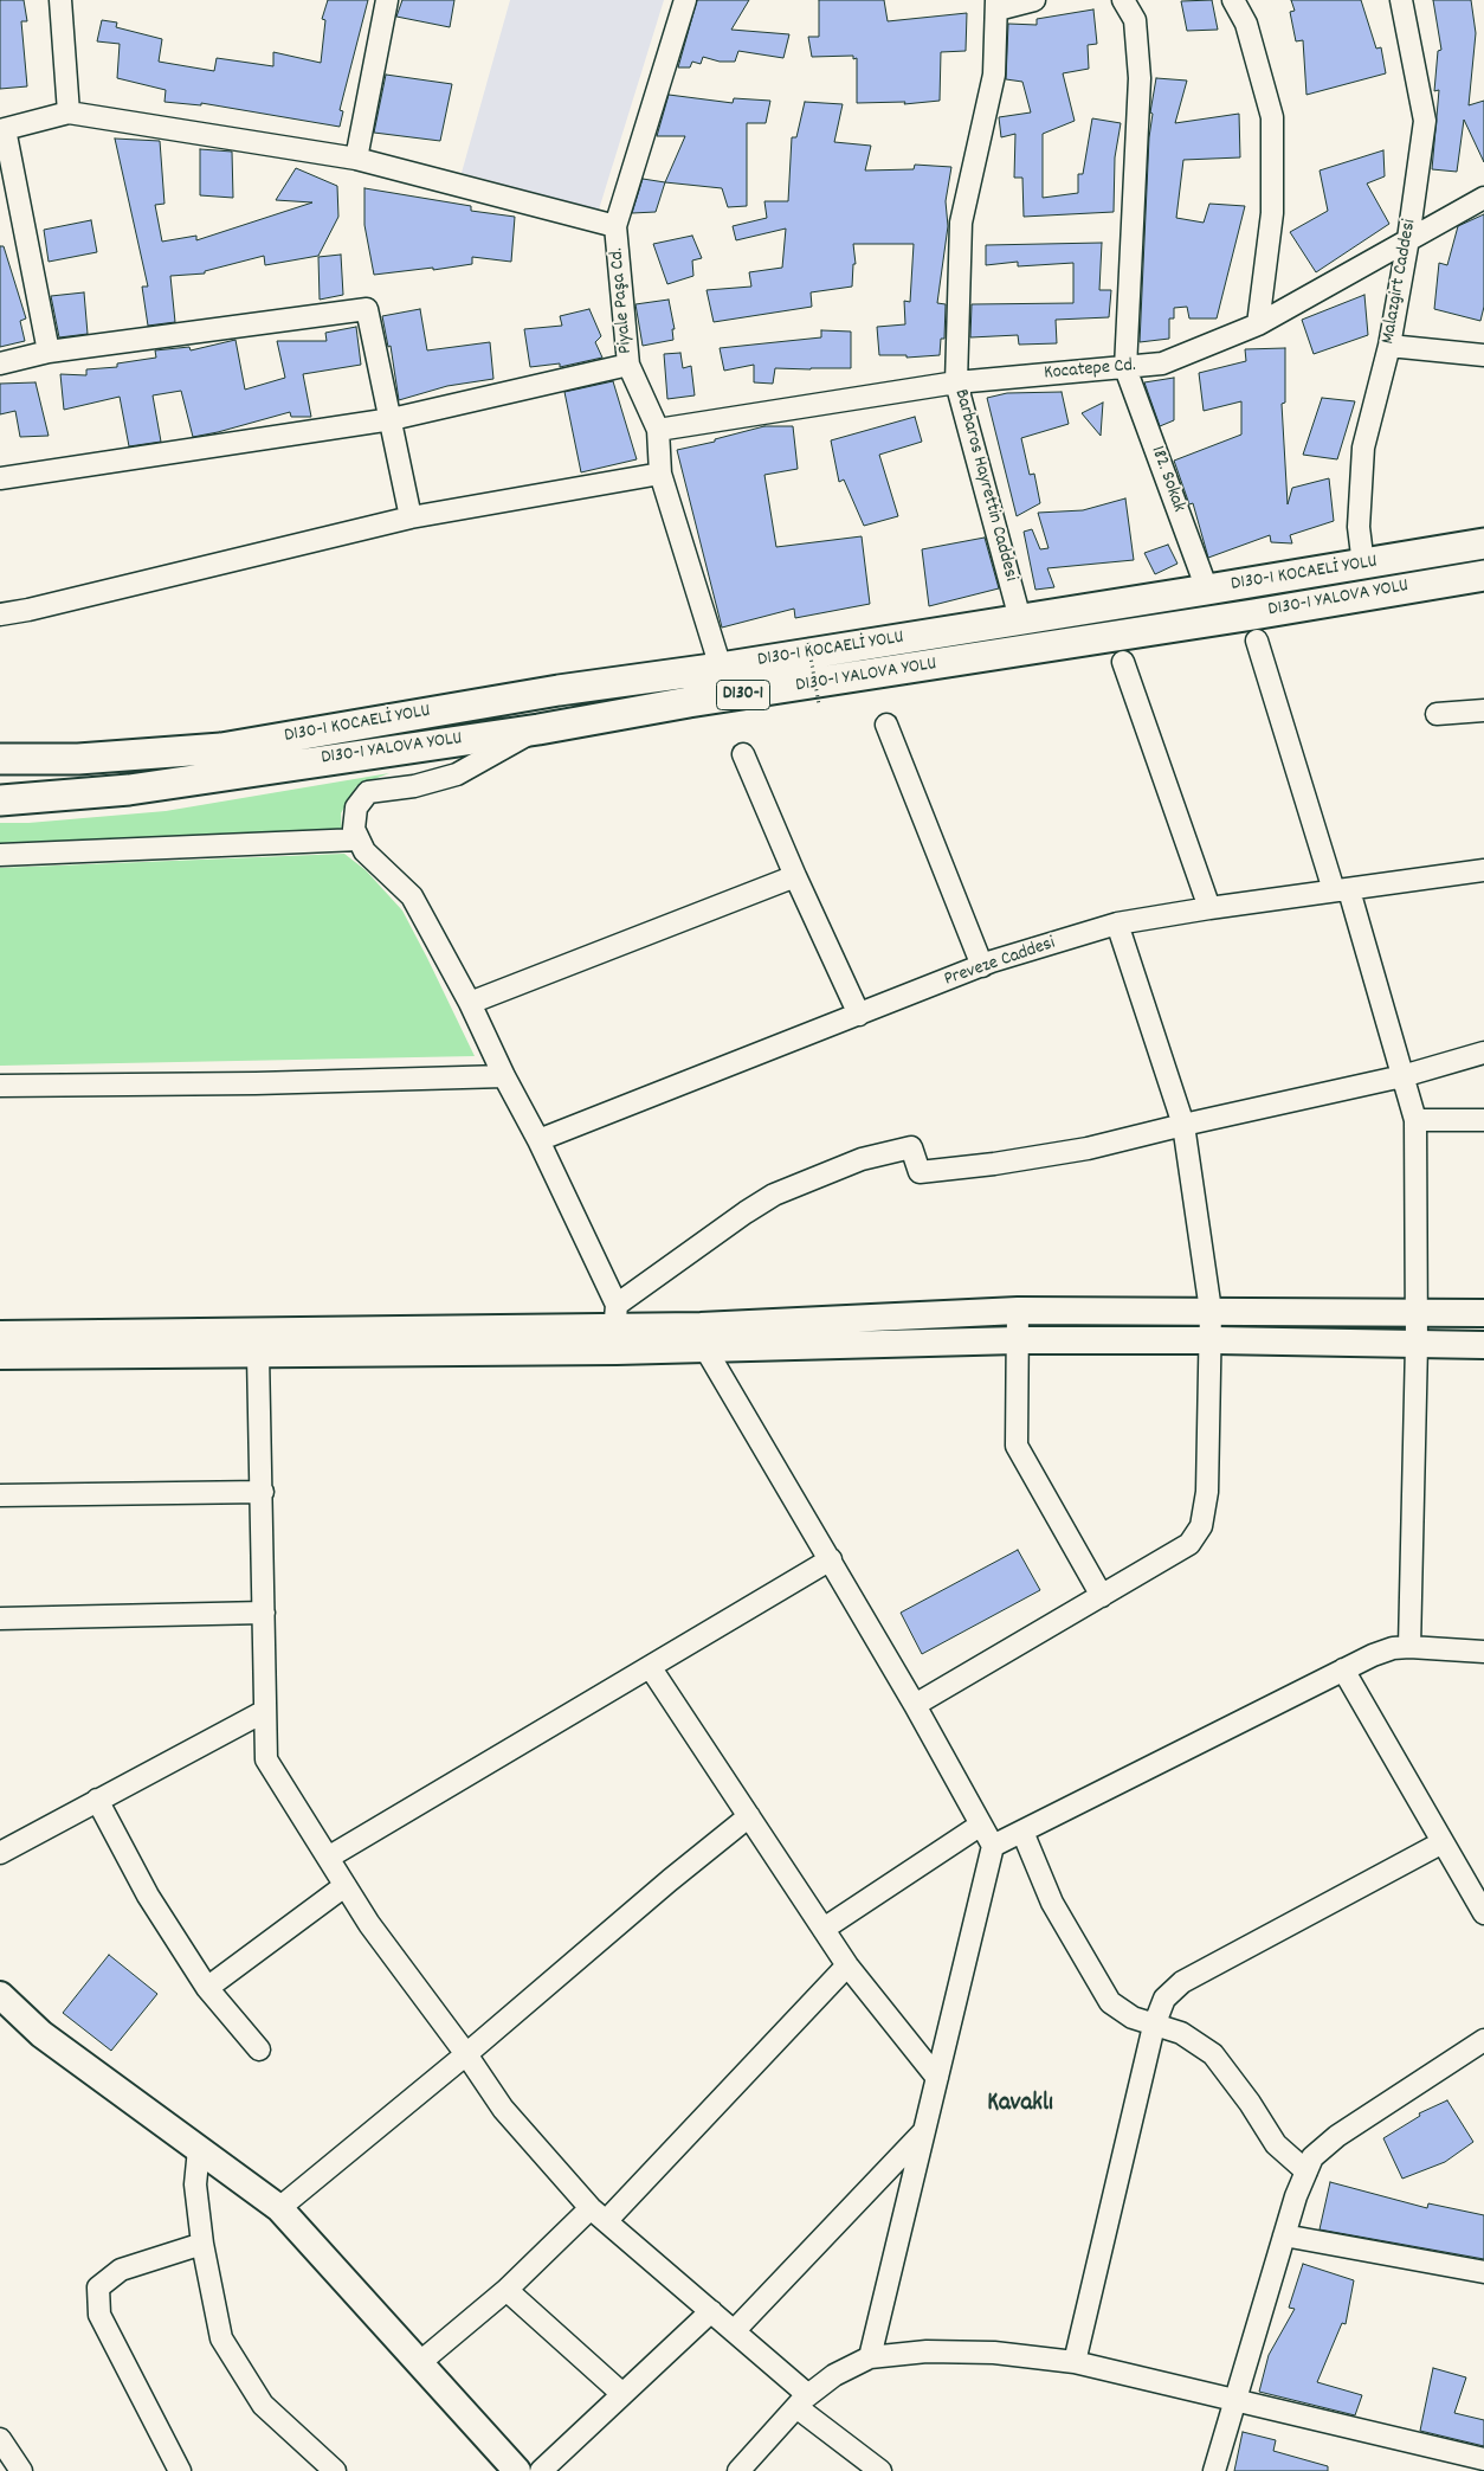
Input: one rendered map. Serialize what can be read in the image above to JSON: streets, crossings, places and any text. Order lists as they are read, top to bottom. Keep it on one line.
{"streets":{"highway":["D130-1 KOCAELİ YOLU","D130-1 YALOVA YOLU","D130-1"],"street":["Malazgirt Caddesi","Piyale Paşa Cd.","Kocatepe Cd.","182. Sokak","Barbaros Hayrettin Caddesi","Preveze Caddesi"]},"crossings":[["Malazgirt Caddesi","Kocatepe Cd."],["Malazgirt Caddesi","D130-1 KOCAELİ YOLU"],["Piyale Paşa Cd.","Kocatepe Cd."],["Piyale Paşa Cd.","D130-1 KOCAELİ YOLU"],["Kocatepe Cd.","182. Sokak"],["Kocatepe Cd.","Barbaros Hayrettin Caddesi"],["182. Sokak","D130-1 KOCAELİ YOLU"],["Barbaros Hayrettin Caddesi","D130-1 KOCAELİ YOLU"]],"districts":["Kavaklı"]}
